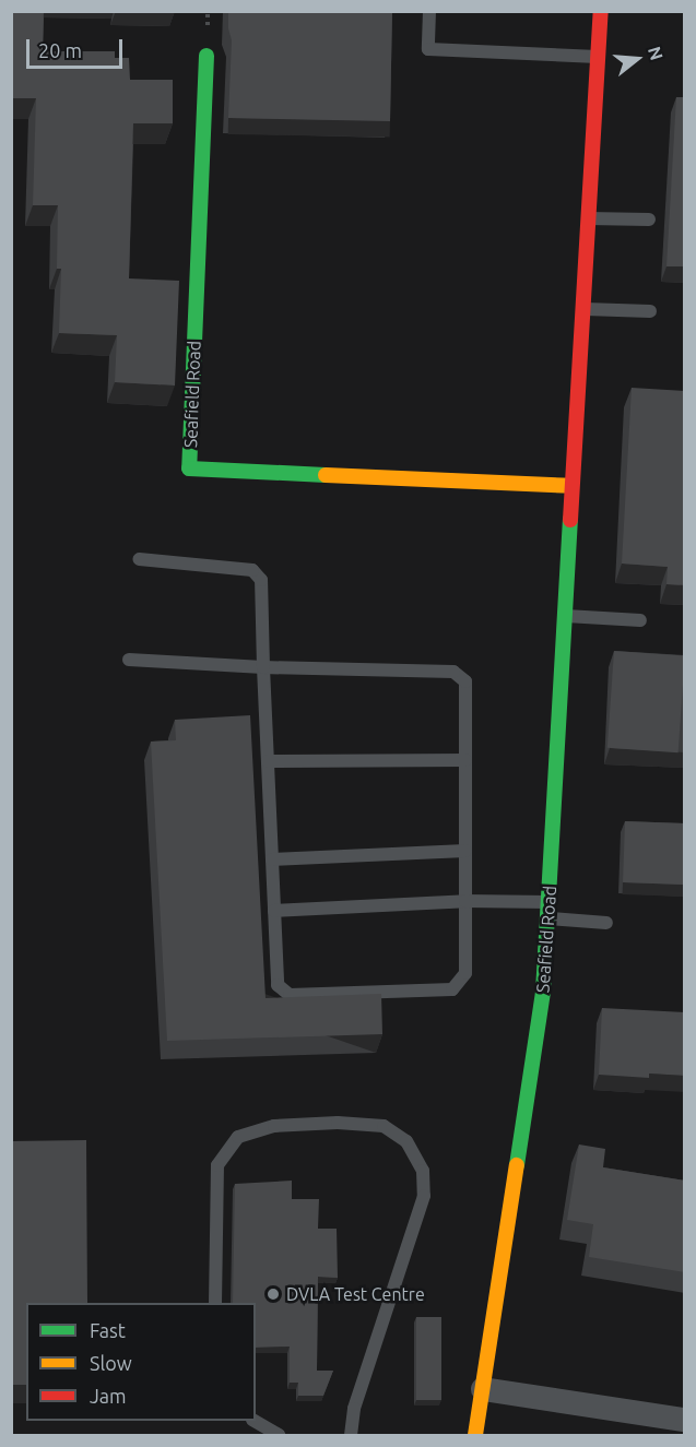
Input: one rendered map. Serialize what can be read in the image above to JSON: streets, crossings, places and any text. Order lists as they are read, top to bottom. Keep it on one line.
{"streets":{"street":["Seafield Road"]},"places":["DVLA Test Centre"],"legend":["Fast","Slow","Jam"],"scale_bar":"20 m","north":"right"}
